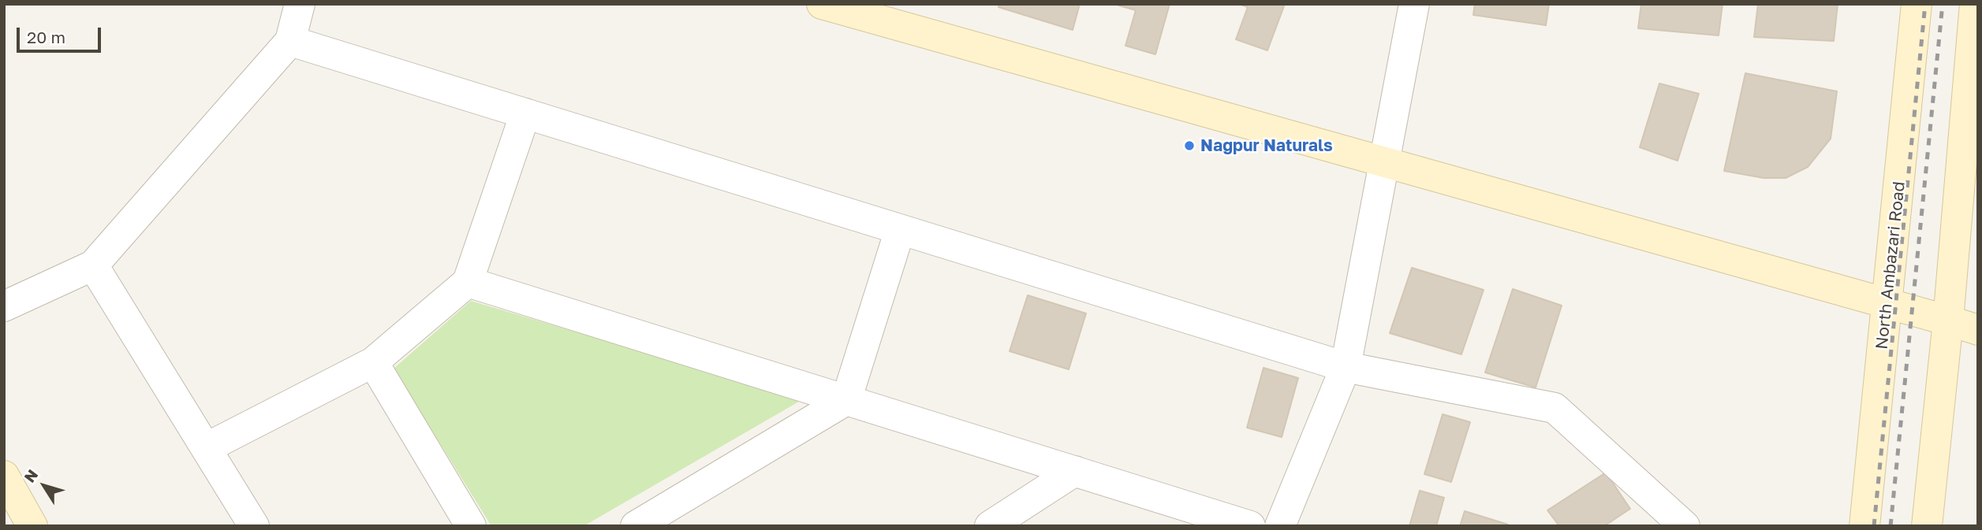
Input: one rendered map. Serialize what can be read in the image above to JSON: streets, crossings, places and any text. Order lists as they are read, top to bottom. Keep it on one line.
{"streets":{"street":["North Ambazari Road"]},"places":["Nagpur Naturals"],"scale_bar":"20 m","north":"top left"}
